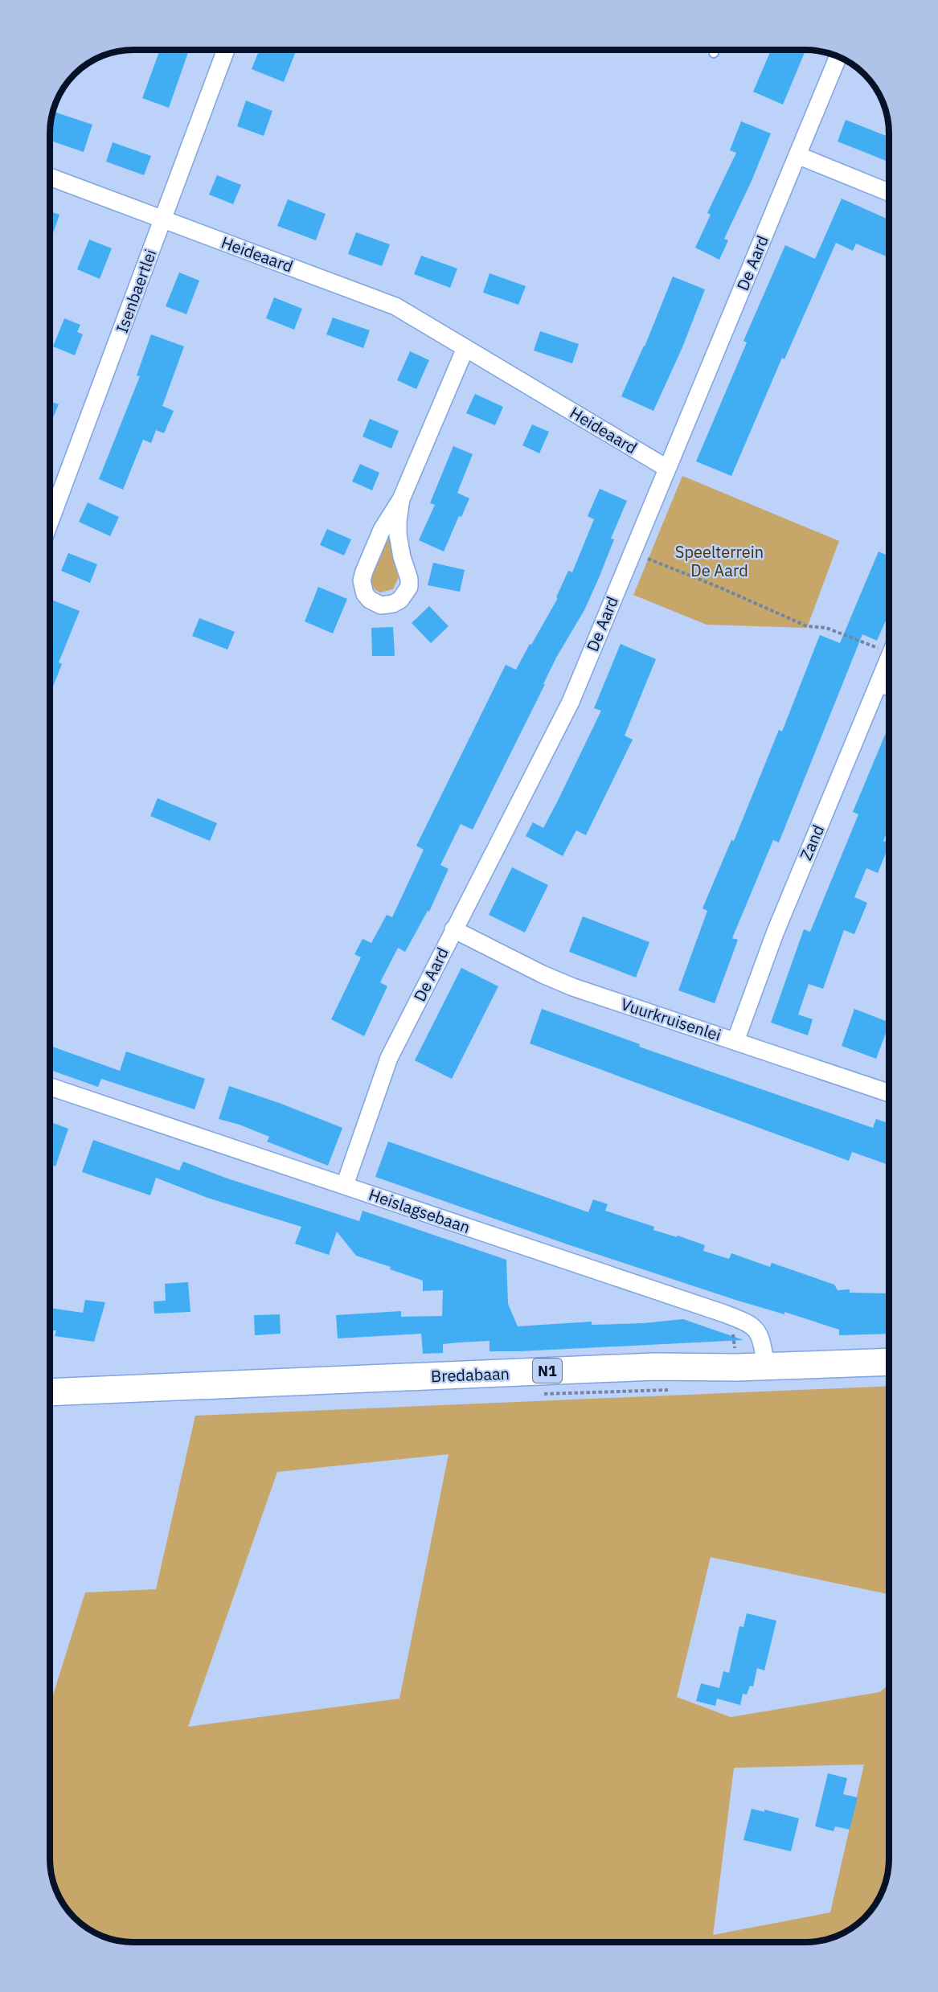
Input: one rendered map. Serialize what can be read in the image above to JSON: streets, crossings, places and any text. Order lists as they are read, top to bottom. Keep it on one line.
{"streets":{"main road":["N1","Bredabaan"],"street":["Heideaard","De Aard","Isenbaertlei","Zand","Vuurkruisenlei","Heislagsebaan"]},"crossings":[["Heideaard","De Aard"],["Heideaard","Isenbaertlei"],["De Aard","Vuurkruisenlei"],["De Aard","Heislagsebaan"],["Zand","Vuurkruisenlei"],["Heislagsebaan","Bredabaan"]],"parks":["Speelterrein De Aard"]}
